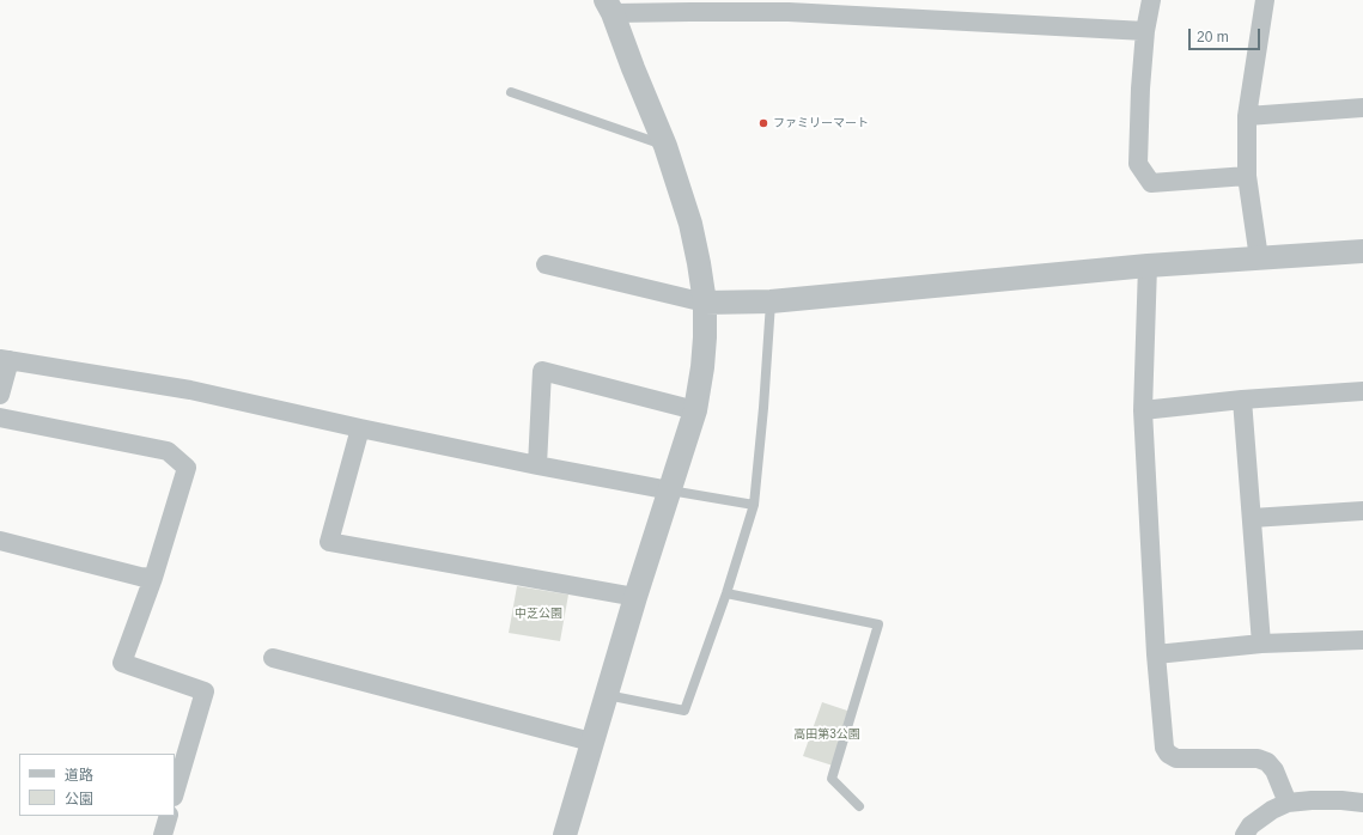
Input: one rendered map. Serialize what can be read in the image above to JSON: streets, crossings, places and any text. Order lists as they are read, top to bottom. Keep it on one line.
{"parks":["中芝公園","高田第3公園"],"places":["ファミリーマート"],"legend":["道路","公園"],"scale_bar":"20 m"}
